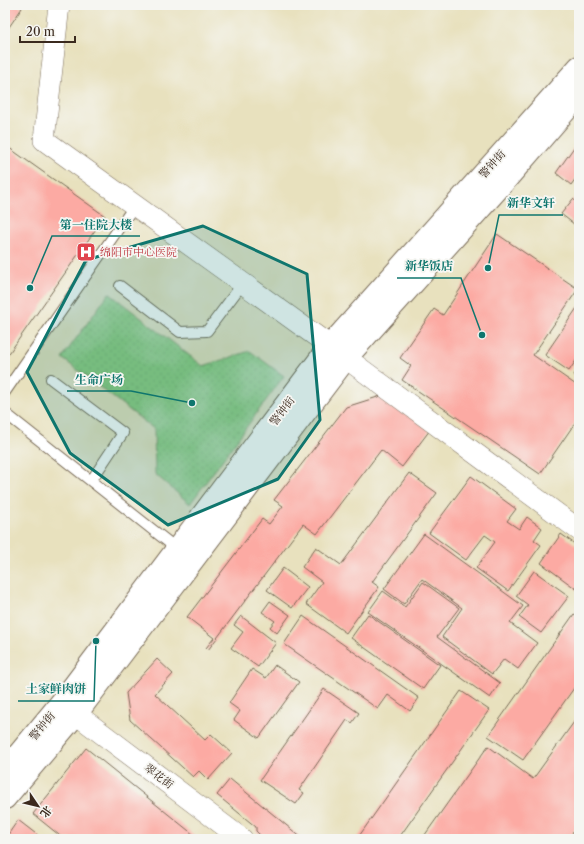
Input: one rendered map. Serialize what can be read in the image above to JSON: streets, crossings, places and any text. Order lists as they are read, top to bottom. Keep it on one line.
{"streets":{"main road":["警钟街"],"street":["翠花街"]},"crossings":[["警钟街","翠花街"]],"places":{"hospital":["绵阳市中心医院"],"other":["新华文轩","第一住院大楼","新华饭店","生命广场","土家鲜肉饼"]},"scale_bar":"20 m","north":"bottom right"}
